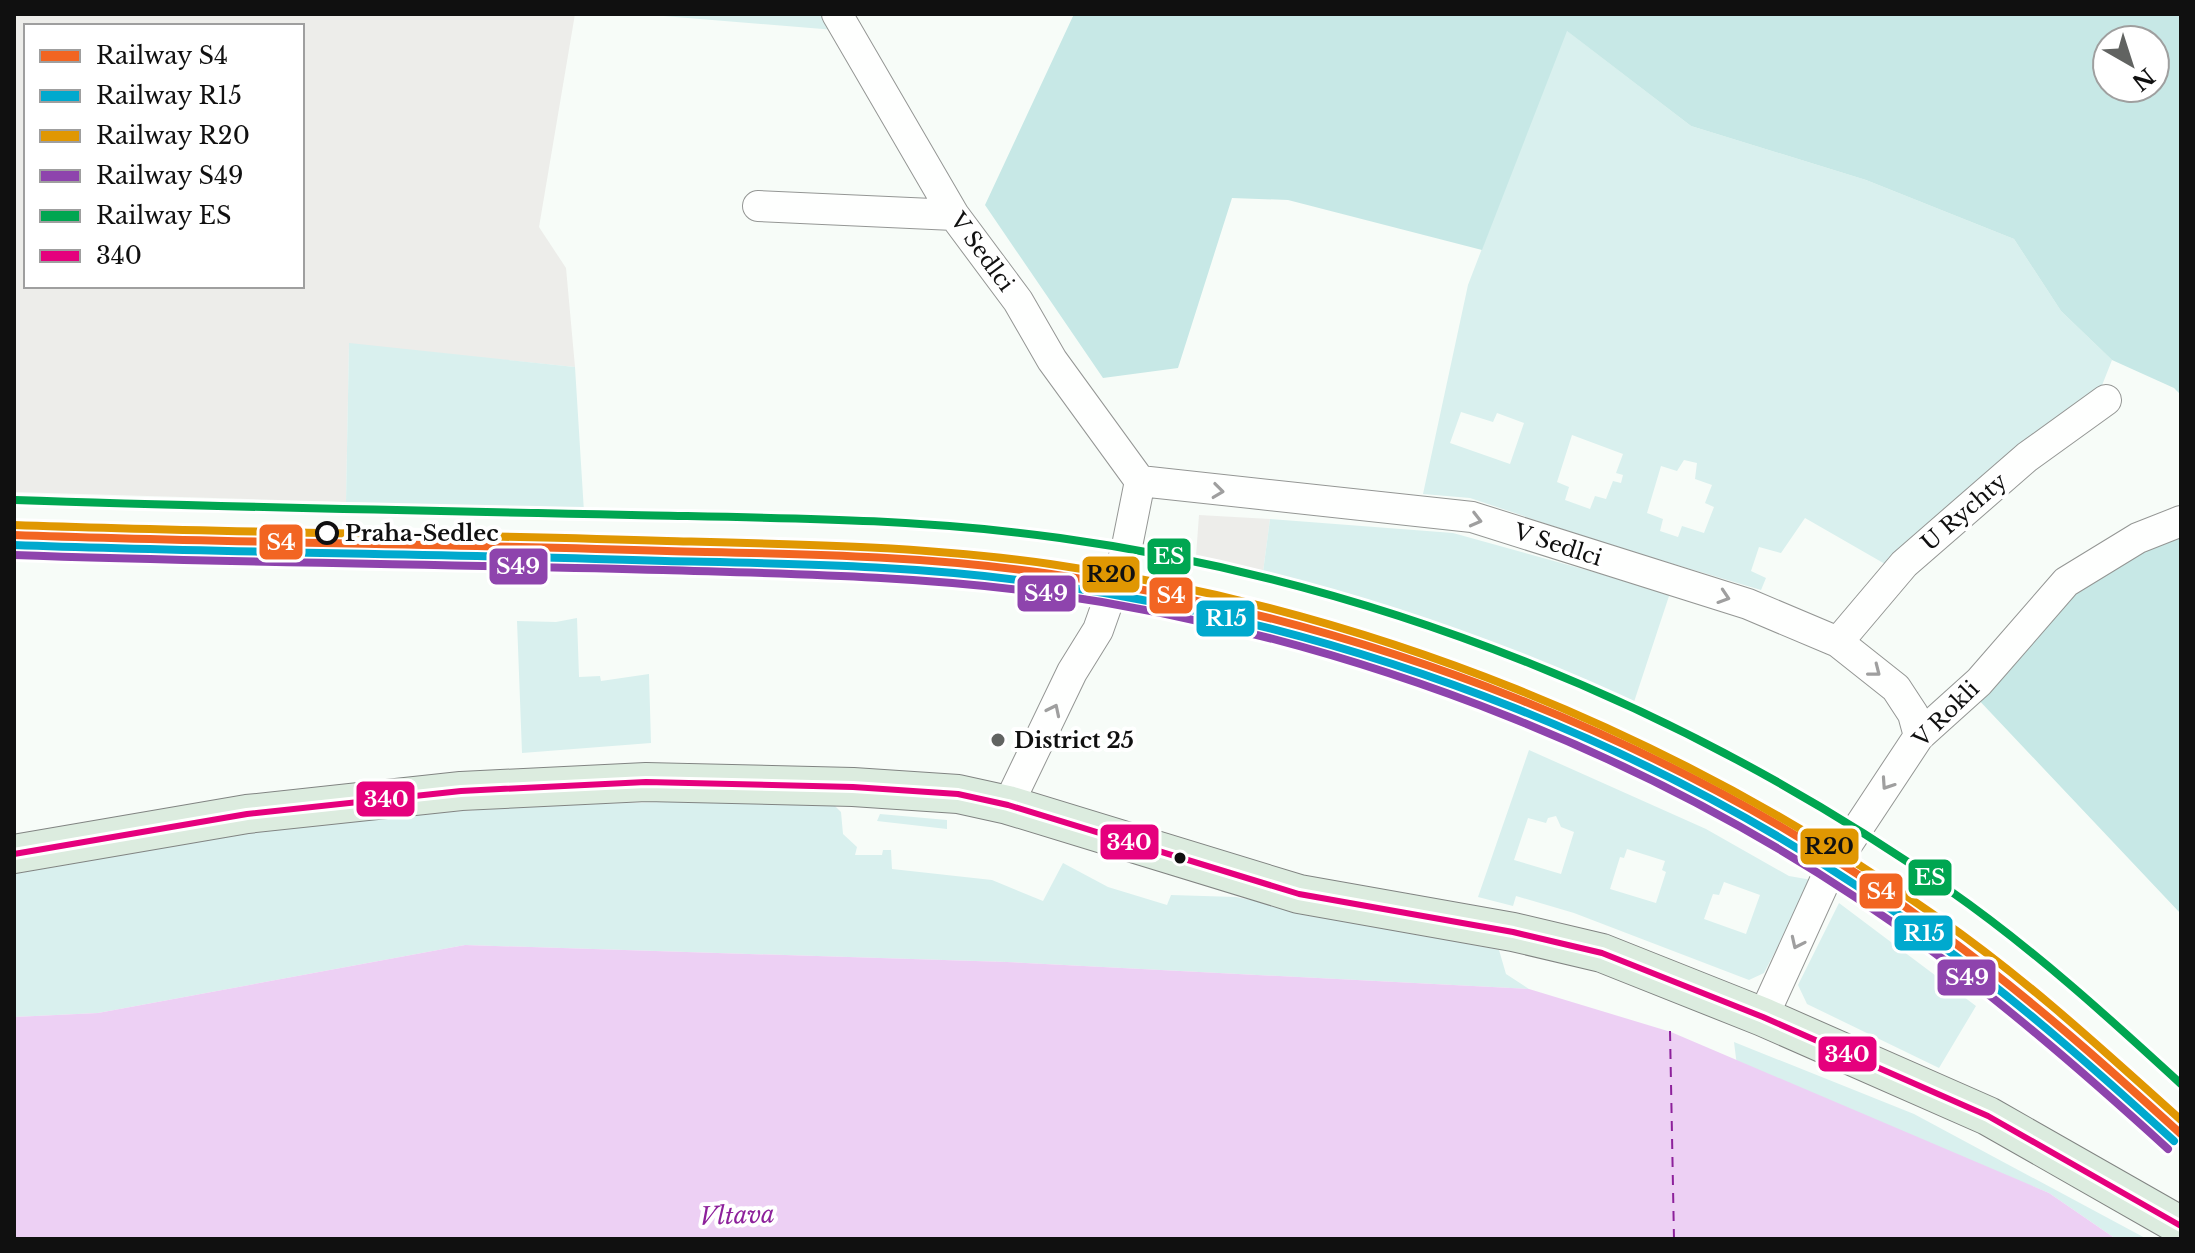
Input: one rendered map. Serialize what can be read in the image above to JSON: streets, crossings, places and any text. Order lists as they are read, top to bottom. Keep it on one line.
{"streets":{"street":["V Sedlci","U Rychty","V Rokli"]},"crossings":[["V Sedlci","U Rychty"],["V Sedlci","V Rokli"]],"one_way":["V Sedlci","V Rokli"],"water":["Vltava"],"places":["Praha-Sedlec","District 25"],"lines":["rail line ES","rail line R20","rail line S4","rail line R15","rail line S49","transit line 340"],"legend":["Railway S4","Railway R15","Railway R20","Railway S49","Railway ES","340"],"north":"bottom right"}
